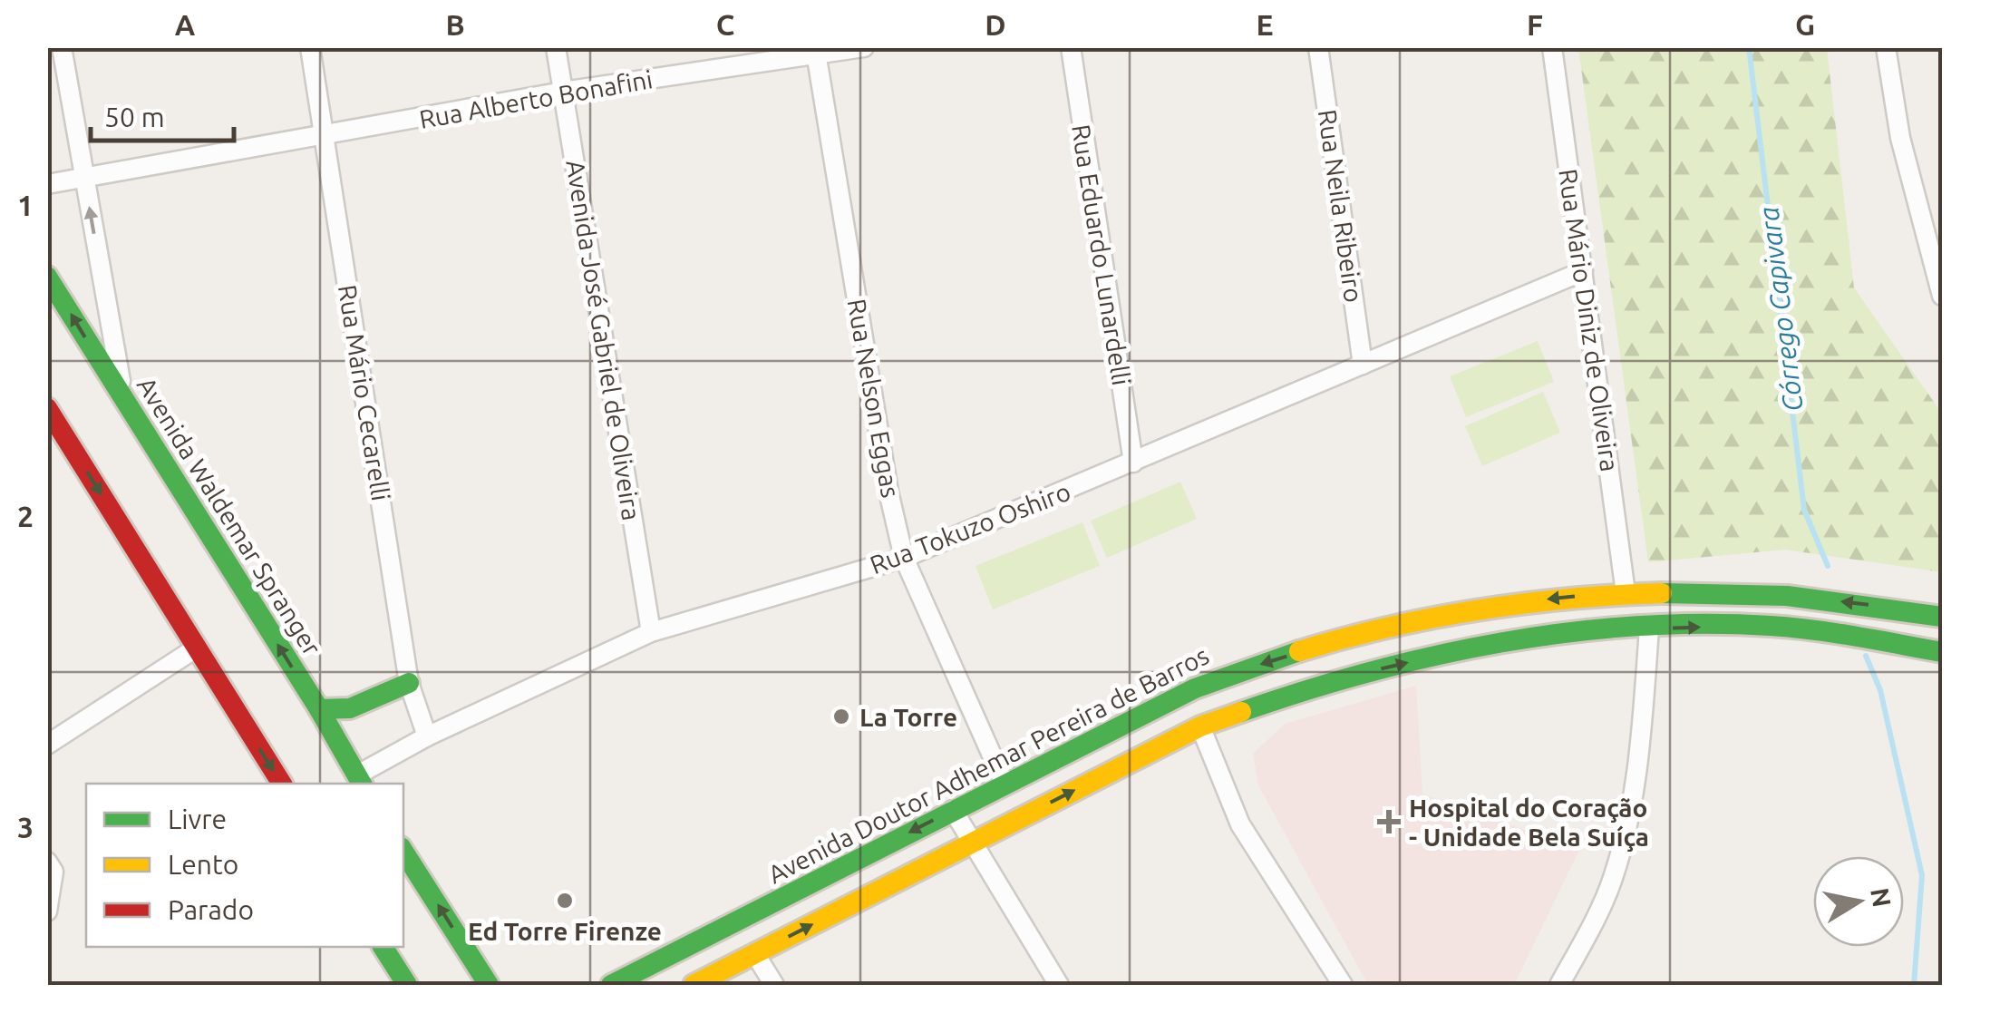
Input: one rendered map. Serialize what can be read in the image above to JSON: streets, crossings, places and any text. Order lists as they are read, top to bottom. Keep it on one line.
{"streets":{"street":["Rua Alberto Bonafini","Rua Neila Ribeiro","Rua Eduardo Lunardelli","Rua Mário Diniz de Oliveira","Avenida José Gabriel de Oliveira","Rua Mário Cecarelli","Rua Nelson Eggas","Avenida Waldemar Spranger","Rua Tokuzo Oshiro","Avenida Doutor Adhemar Pereira de Barros"]},"crossings":[["Rua Alberto Bonafini","Avenida José Gabriel de Oliveira"],["Rua Alberto Bonafini","Rua Mário Cecarelli"],["Rua Alberto Bonafini","Rua Nelson Eggas"],["Rua Neila Ribeiro","Rua Tokuzo Oshiro"],["Rua Eduardo Lunardelli","Rua Tokuzo Oshiro"],["Rua Mário Diniz de Oliveira","Rua Tokuzo Oshiro"],["Rua Mário Diniz de Oliveira","Avenida Doutor Adhemar Pereira de Barros"],["Avenida José Gabriel de Oliveira","Rua Tokuzo Oshiro"],["Rua Mário Cecarelli","Rua Tokuzo Oshiro"],["Rua Nelson Eggas","Rua Tokuzo Oshiro"],["Rua Nelson Eggas","Avenida Doutor Adhemar Pereira de Barros"],["Avenida Waldemar Spranger","Rua Tokuzo Oshiro"]],"water":["Córrego Capivara"],"places":{"other":["La Torre","Ed Torre Firenze"],"health":["Hospital do Coração - Unidade Bela Suíça"]},"legend":["Livre","Lento","Parado"],"scale_bar":"50 m","north":"right","grid":{"columns":["A","B","C","D","E","F","G"],"rows":["1","2","3"]}}
